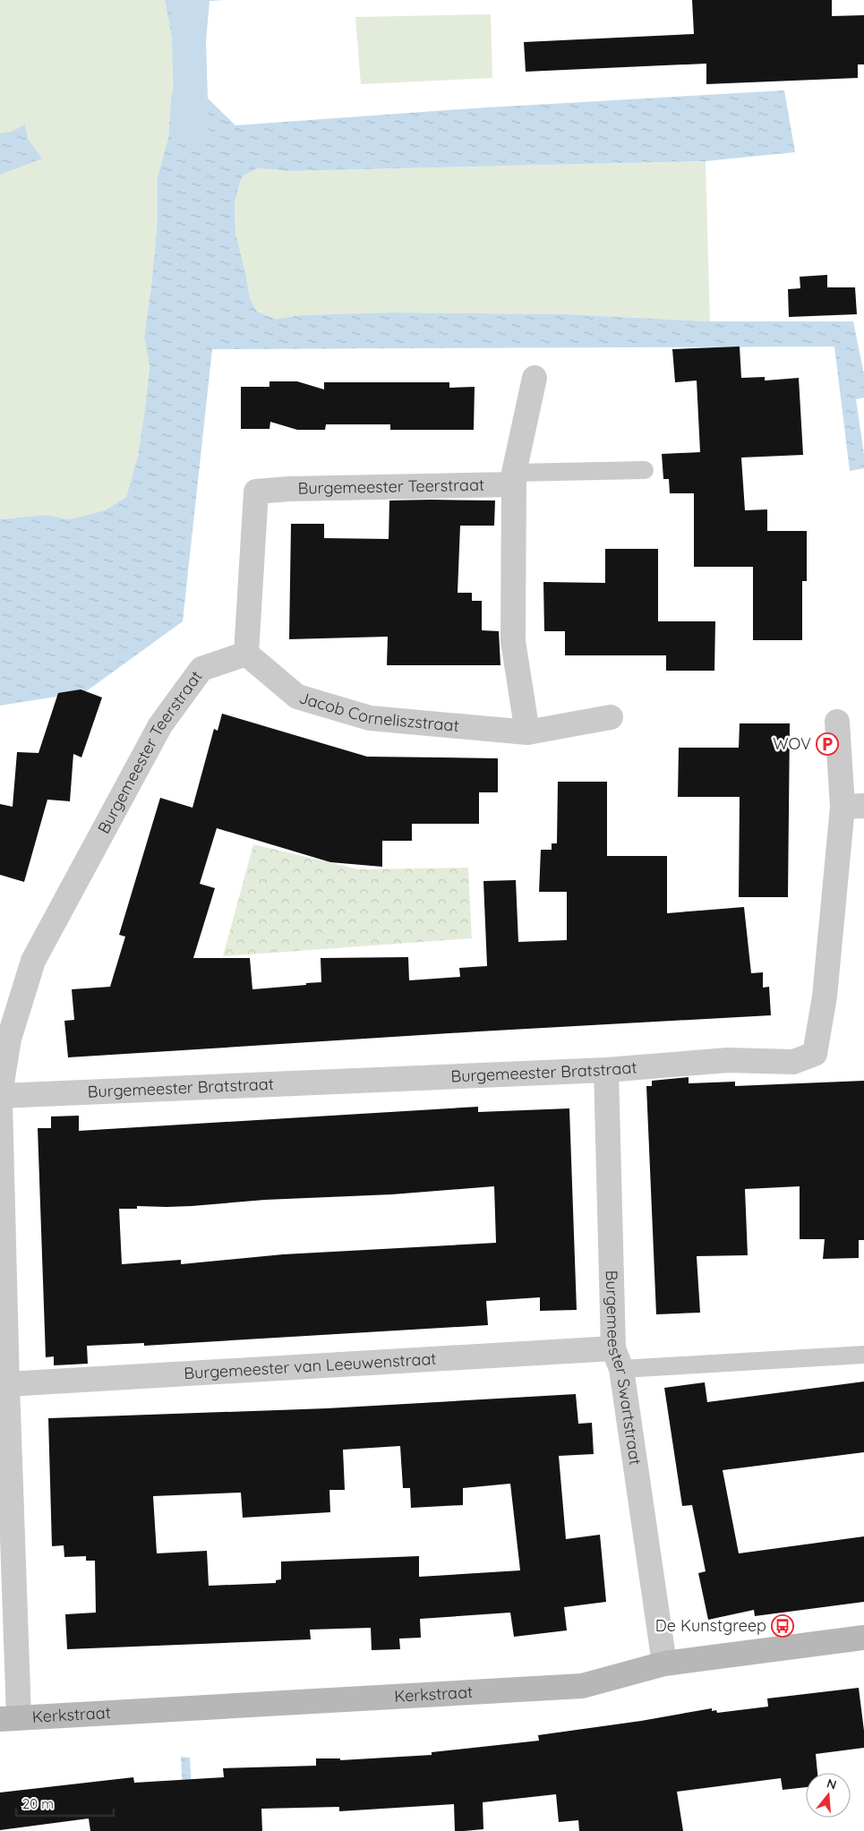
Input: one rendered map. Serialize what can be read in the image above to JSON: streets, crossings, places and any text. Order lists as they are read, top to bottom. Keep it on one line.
{"streets":{"street":["Burgemeester Teerstraat","Jacob Corneliszstraat","Burgemeester Bratstraat","Burgemeester van Leeuwenstraat","Burgemeester Swartstraat","Kerkstraat"]},"crossings":[["Burgemeester Teerstraat","Jacob Corneliszstraat"],["Burgemeester Teerstraat","Burgemeester Bratstraat"],["Burgemeester Bratstraat","Burgemeester Swartstraat"],["Burgemeester van Leeuwenstraat","Burgemeester Swartstraat"],["Burgemeester Swartstraat","Kerkstraat"]],"places":{"parking":["WOV"],"bus stop":["De Kunstgreep"]},"scale_bar":"20 m","north":"top"}
